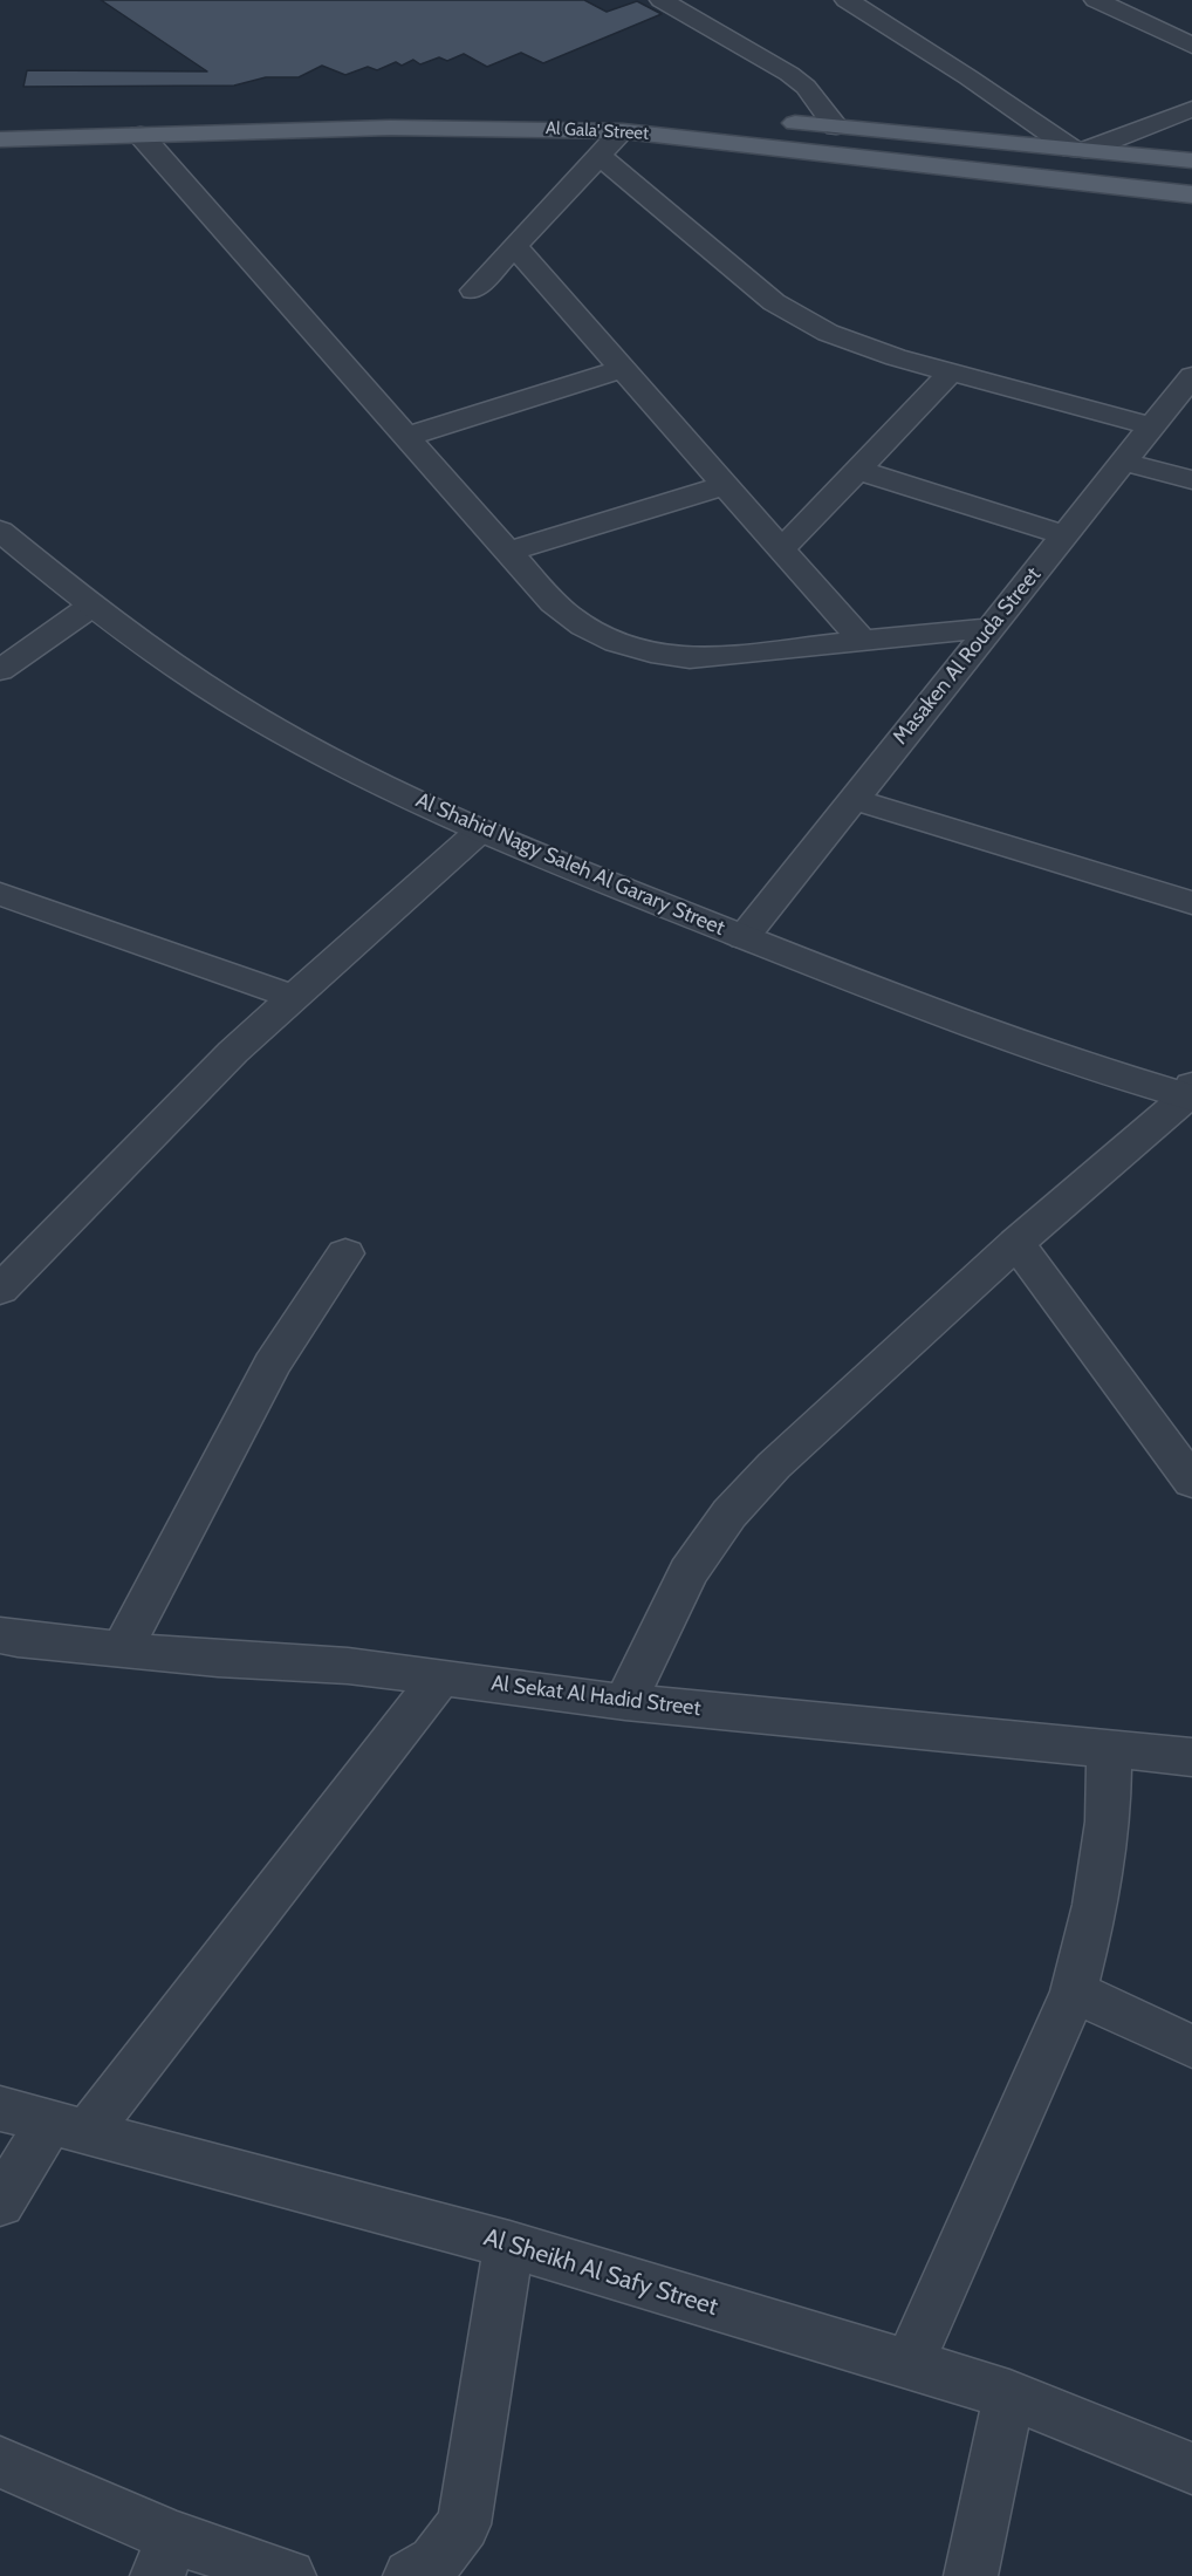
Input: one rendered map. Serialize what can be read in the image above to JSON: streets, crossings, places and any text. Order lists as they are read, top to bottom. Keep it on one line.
{"streets":{"main road":["Al Gala' Street"],"street":["Masaken Al Rouda Street","Al Shahid Nagy Saleh Al Garary Street","Al Sekat Al Hadid Street","Al Sheikh Al Safy Street"]},"crossings":[["Masaken Al Rouda Street","Al Shahid Nagy Saleh Al Garary Street"]]}
